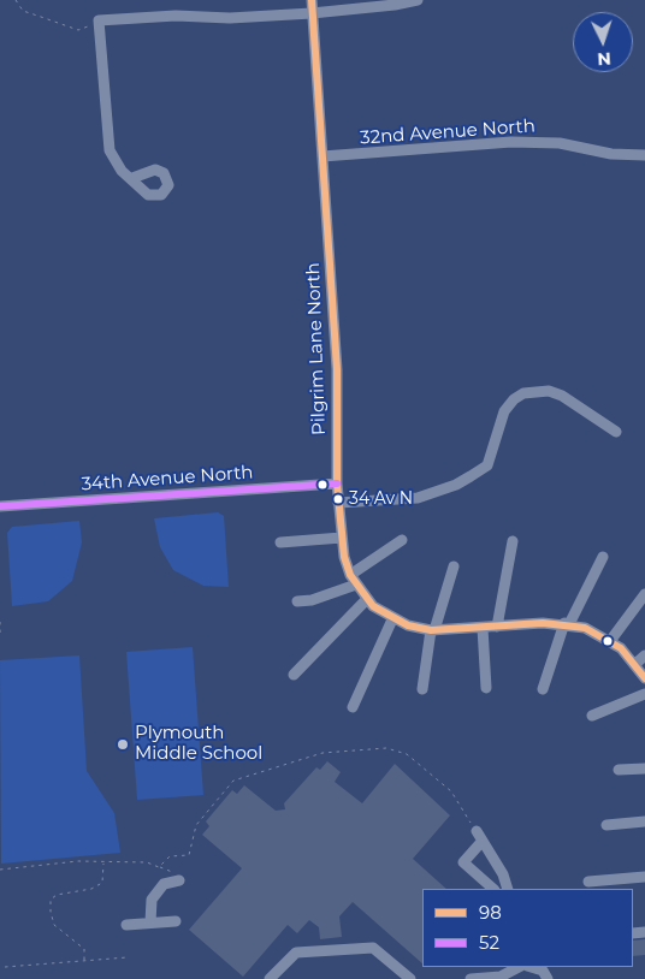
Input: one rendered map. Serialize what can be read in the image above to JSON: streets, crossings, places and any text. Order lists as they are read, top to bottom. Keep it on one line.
{"streets":{"street":["32nd Avenue North","Pilgrim Lane North","34th Avenue North"]},"crossings":[["32nd Avenue North","Pilgrim Lane North"],["Pilgrim Lane North","34th Avenue North"]],"places":["34 Av N","Plymouth Middle School"],"lines":["transit line 98","transit line 52"],"legend":["98","52"],"north":"bottom"}
